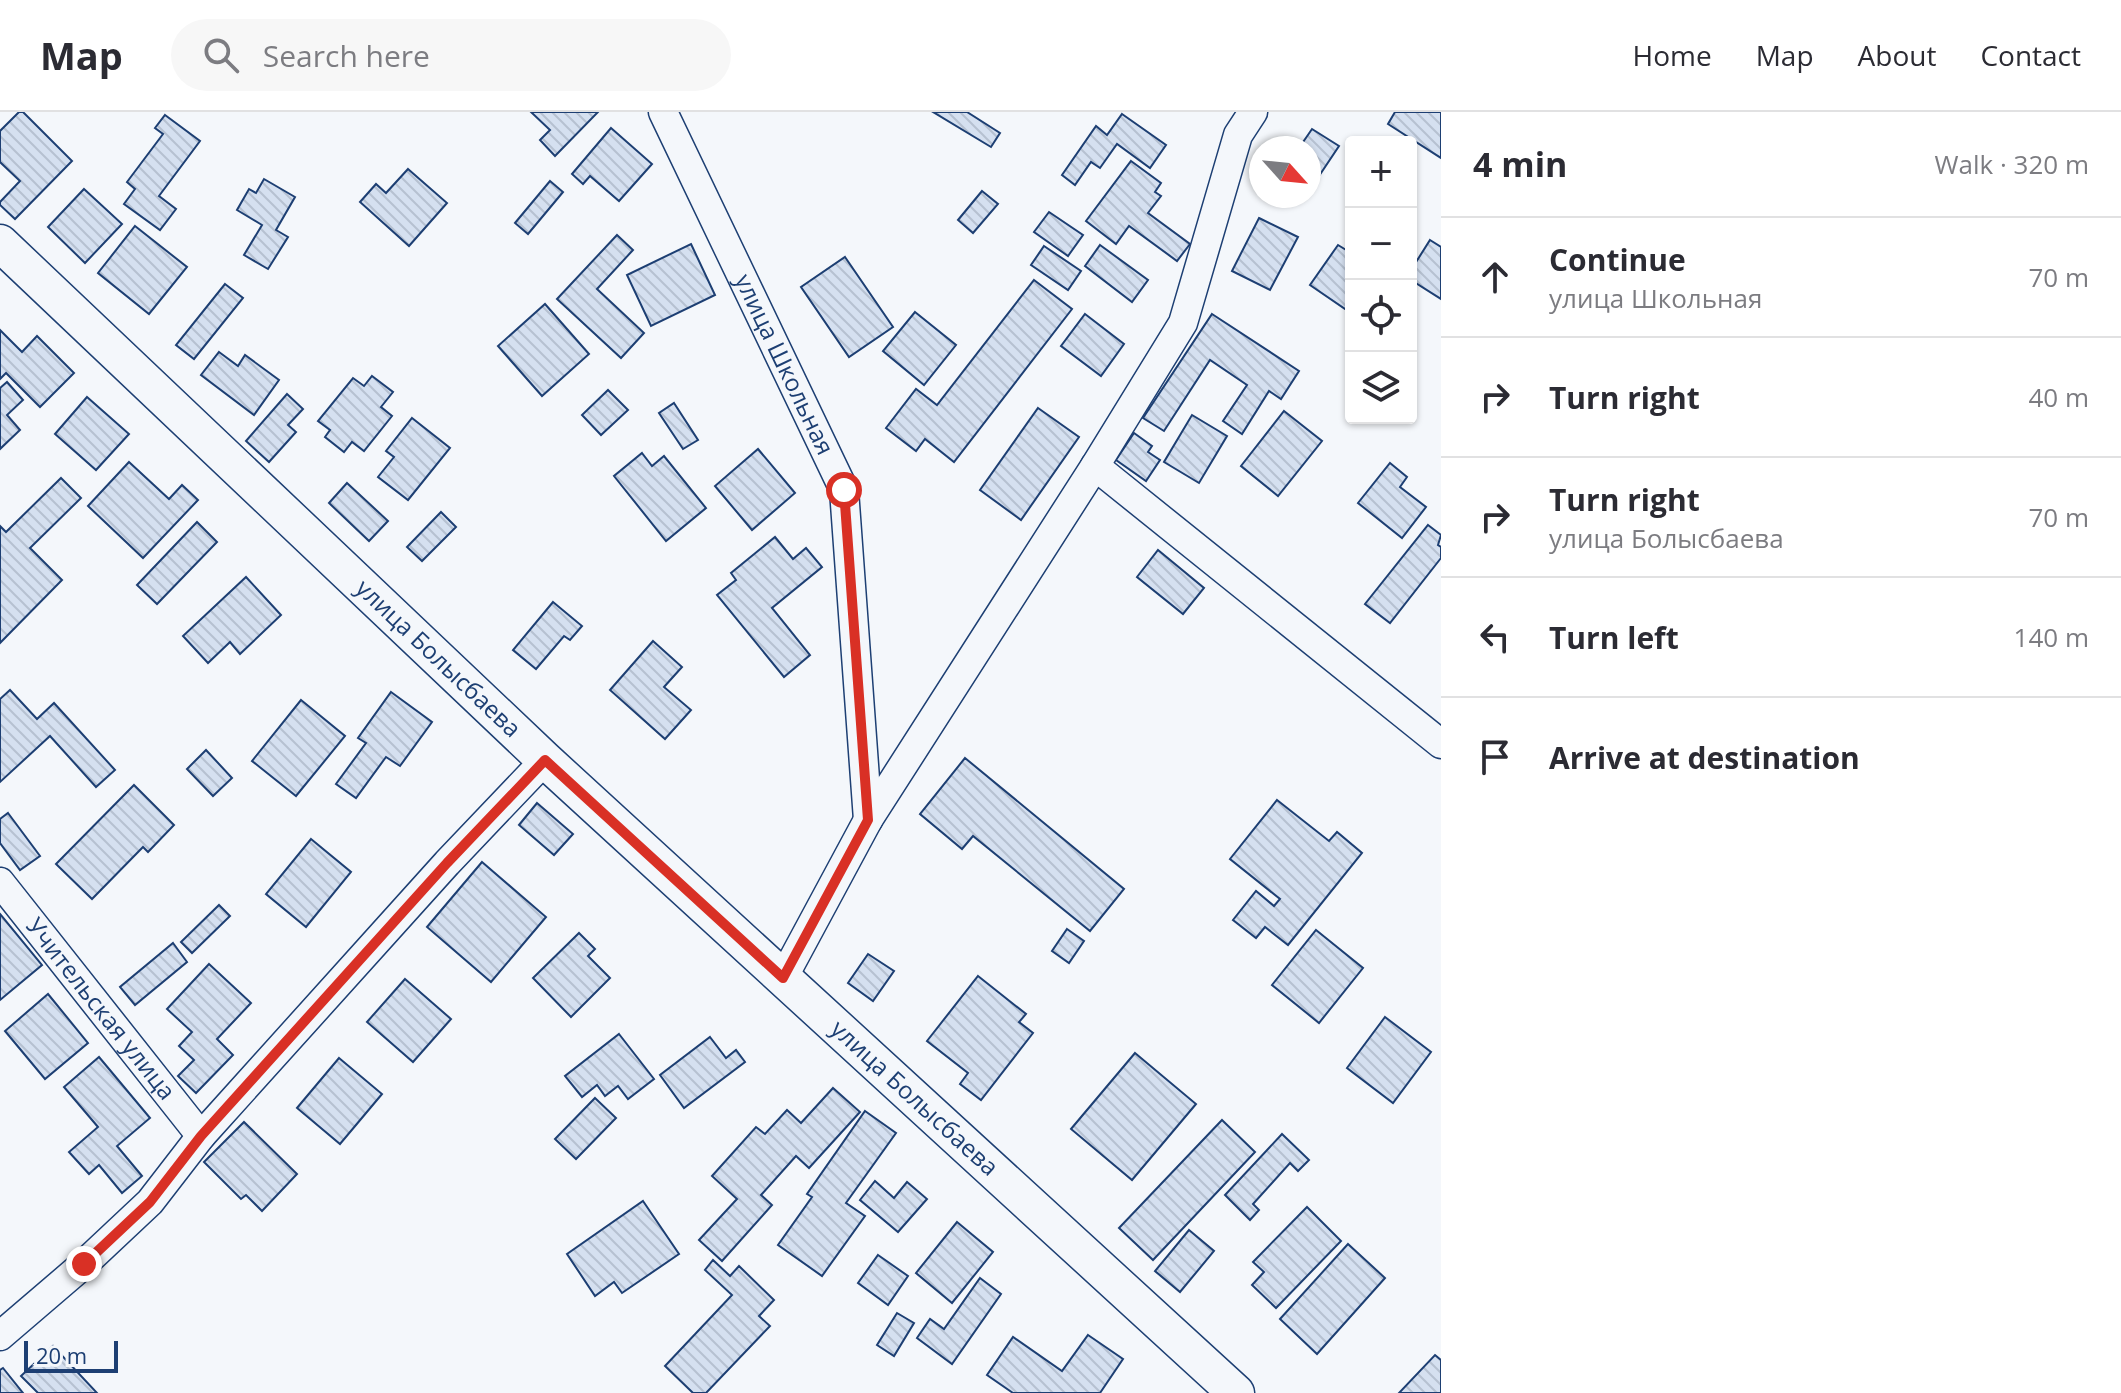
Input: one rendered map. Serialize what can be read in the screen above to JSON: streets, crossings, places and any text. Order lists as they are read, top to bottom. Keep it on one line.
{"streets":{"street":["улица Школьная","улица Болысбаева","Учительская улица"]},"scale_bar":"20 m","north":"bottom right","page":{"header":"Map","search":"Search here","nav":["Home","Map","About","Contact"],"heading":["4 min","Walk · 320 m"],"map_buttons":["+","−"],"list":[["Continue","улица Школьная","70 m"],["Turn right","40 m"],["Turn right","улица Болысбаева","70 m"],["Turn left","140 m"],"Arrive at destination"],"scale":"20 m"}}
